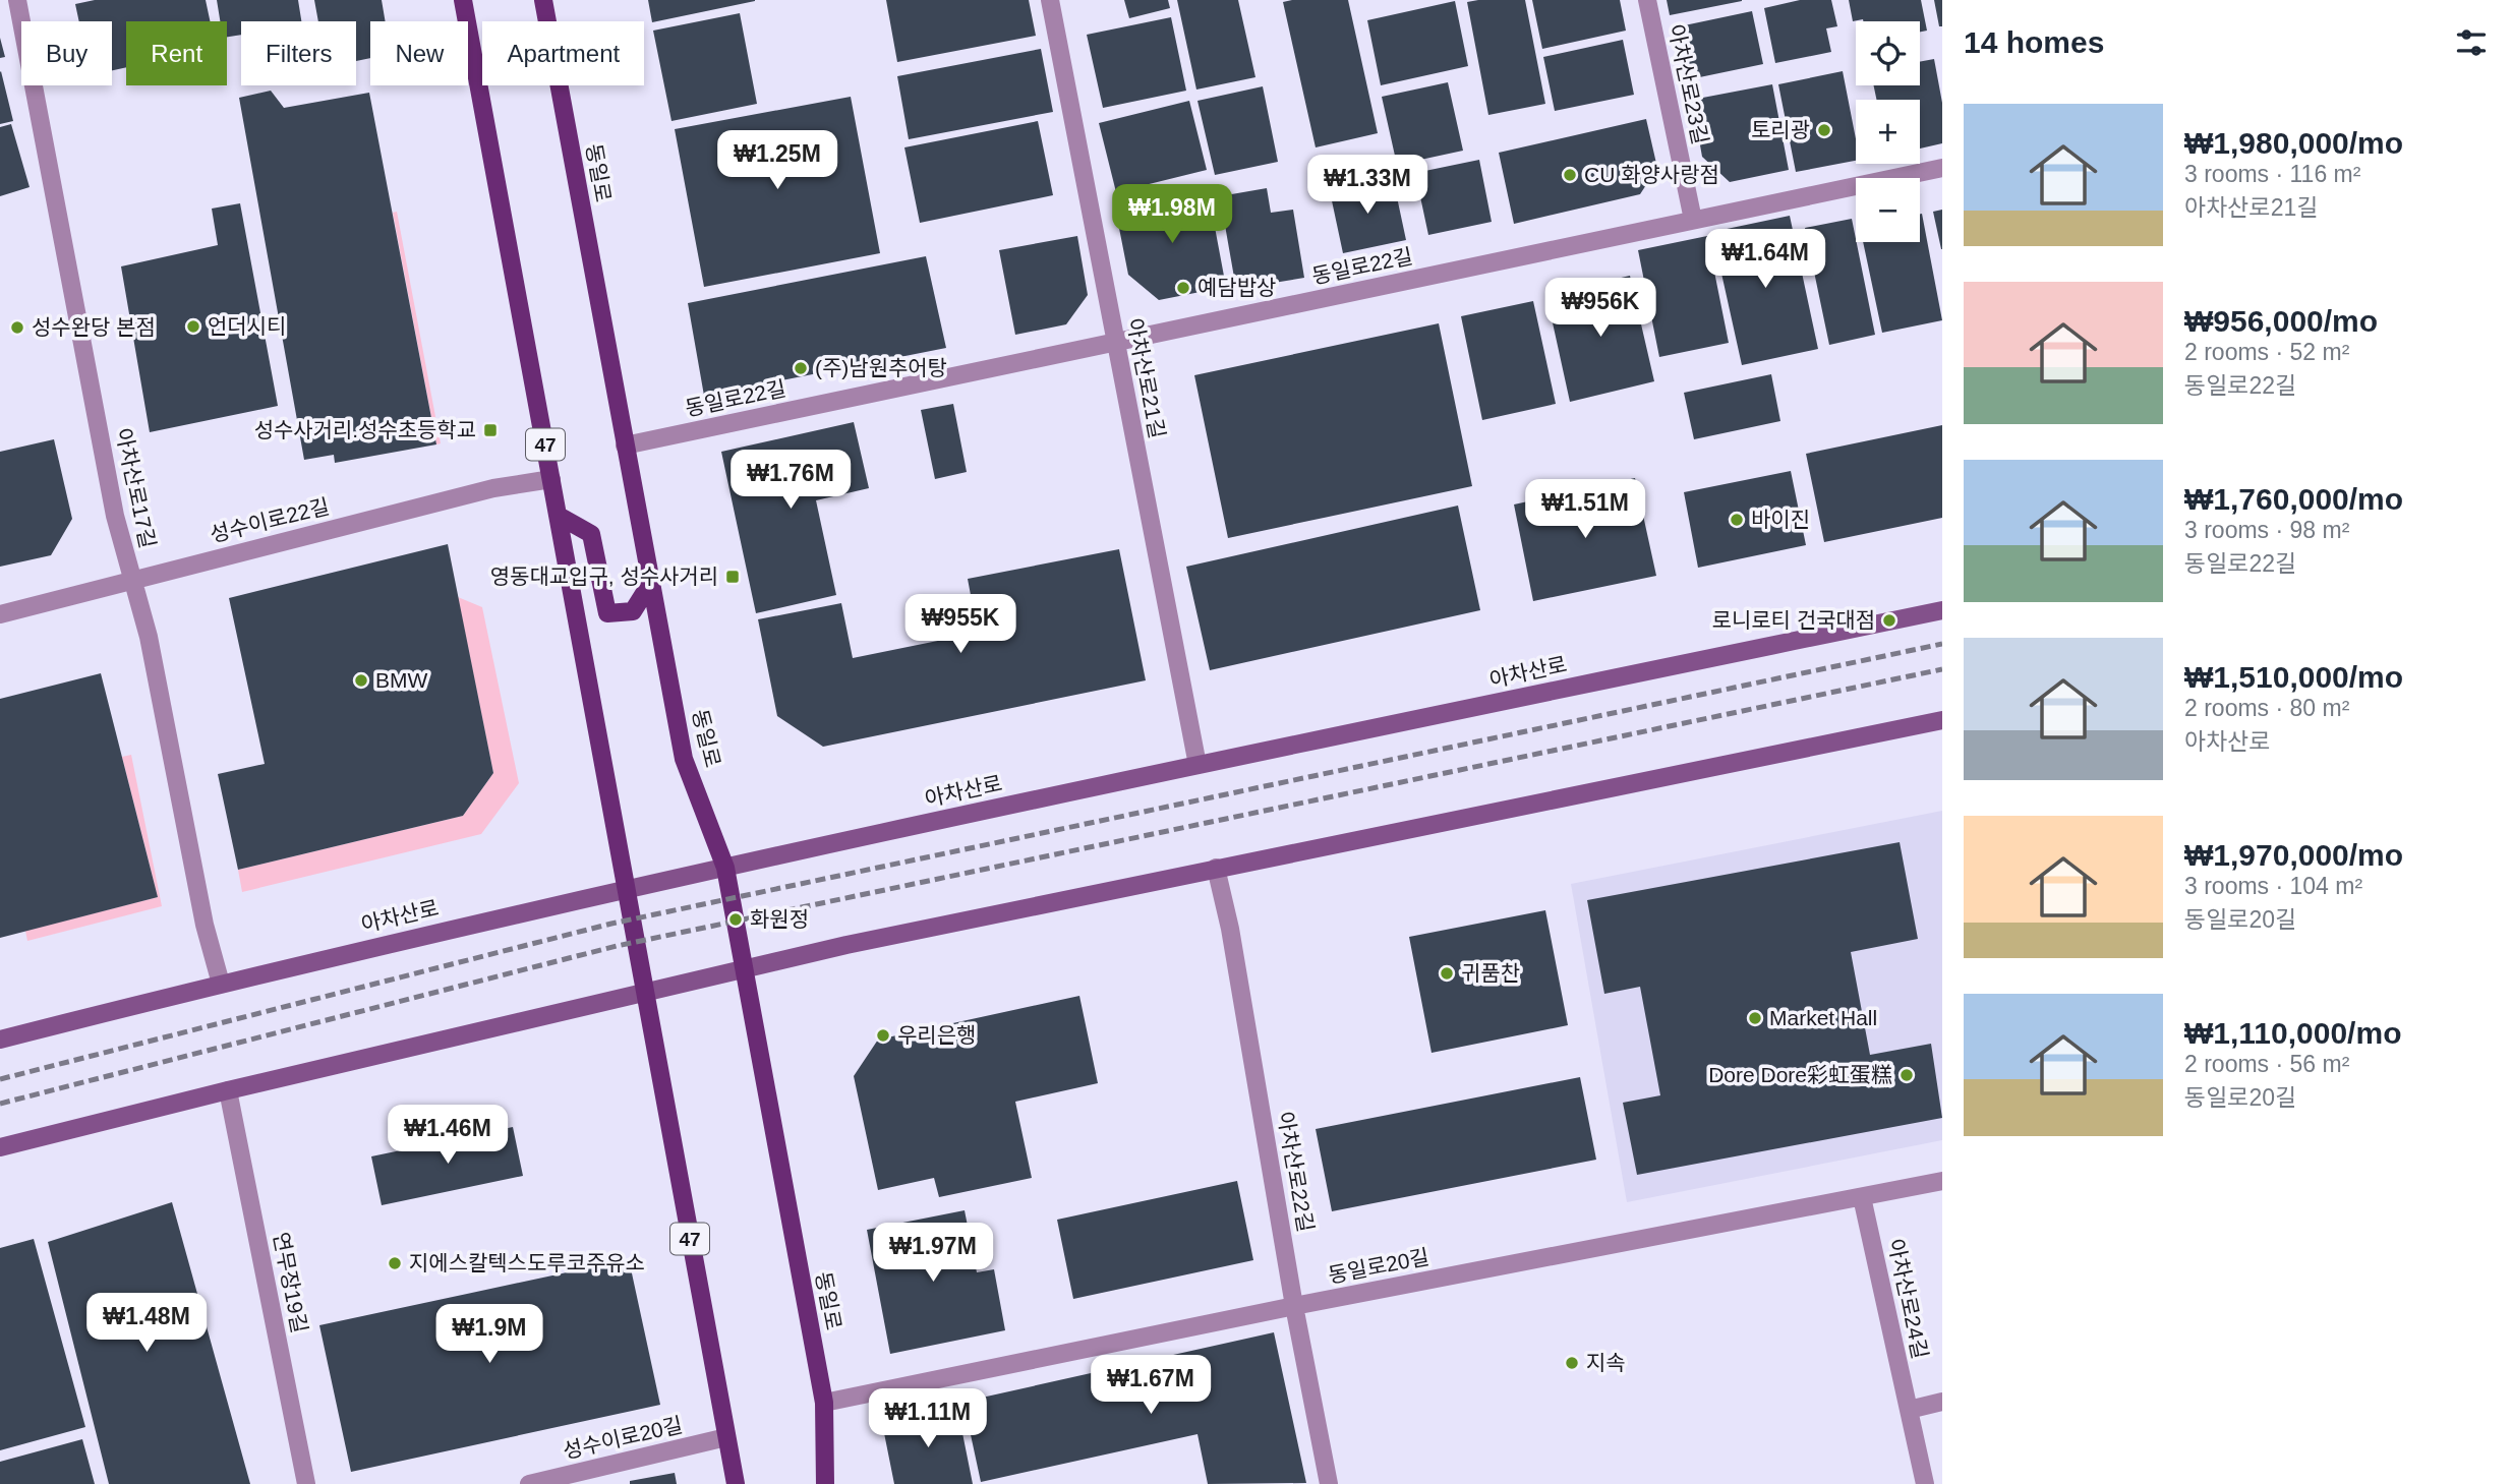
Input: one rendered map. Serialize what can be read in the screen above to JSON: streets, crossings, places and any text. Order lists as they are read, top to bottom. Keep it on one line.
{"streets":{"main road":["동일로","47","아차산로"],"street":["아차산로23길","동일로22길","아차산로21길","아차산로17길","성수이로22길","아차산로22길","동일로20길","연무장19길","아차산로24길","성수이로20길"]},"crossings":[["아차산로23길","동일로22길"],["동일로","동일로22길"],["동일로","아차산로"],["동일로","동일로20길"],["동일로22길","아차산로21길"],["아차산로21길","아차산로"],["47","성수이로22길"],["47","아차산로"],["47","성수이로20길"],["아차산로17길","성수이로22길"],["아차산로17길","아차산로"],["아차산로22길","동일로20길"],["동일로20길","아차산로24길"]],"places":{"other":["토리광","CU 화양사랑점","예담밥상","언더시티","성수완당 본점","(주)남원추어탕","바이진","로니로티 건국대점","BMW","화원정","귀품찬","Market Hall","우리은행","Dore Dore彩虹蛋糕","지에스칼텍스도루코주유소","지속"],"transit":["성수사거리.성수초등학교","영동대교입구, 성수사거리"]},"page":{"heading":"14 homes","map_buttons":["+","−"],"chip":["Buy","Rent","Filters","New","Apartment"],"list":[{"name":"₩1,980,000/mo","note":"3 rooms · 116 m² · 아차산로21길"},{"name":"₩956,000/mo","note":"2 rooms · 52 m² · 동일로22길"},{"name":"₩1,760,000/mo","note":"3 rooms · 98 m² · 동일로22길"},{"name":"₩1,510,000/mo","note":"2 rooms · 80 m² · 아차산로"},{"name":"₩1,970,000/mo","note":"3 rooms · 104 m² · 동일로20길"},{"name":"₩1,110,000/mo","note":"2 rooms · 56 m² · 동일로20길"}],"price":["₩1.25M","₩1.33M","₩1.98M","₩1.64M","₩956K","₩1.76M","₩1.51M","₩955K","₩1.46M","₩1.97M","₩1.48M","₩1.9M","₩1.67M","₩1.11M"]}}
